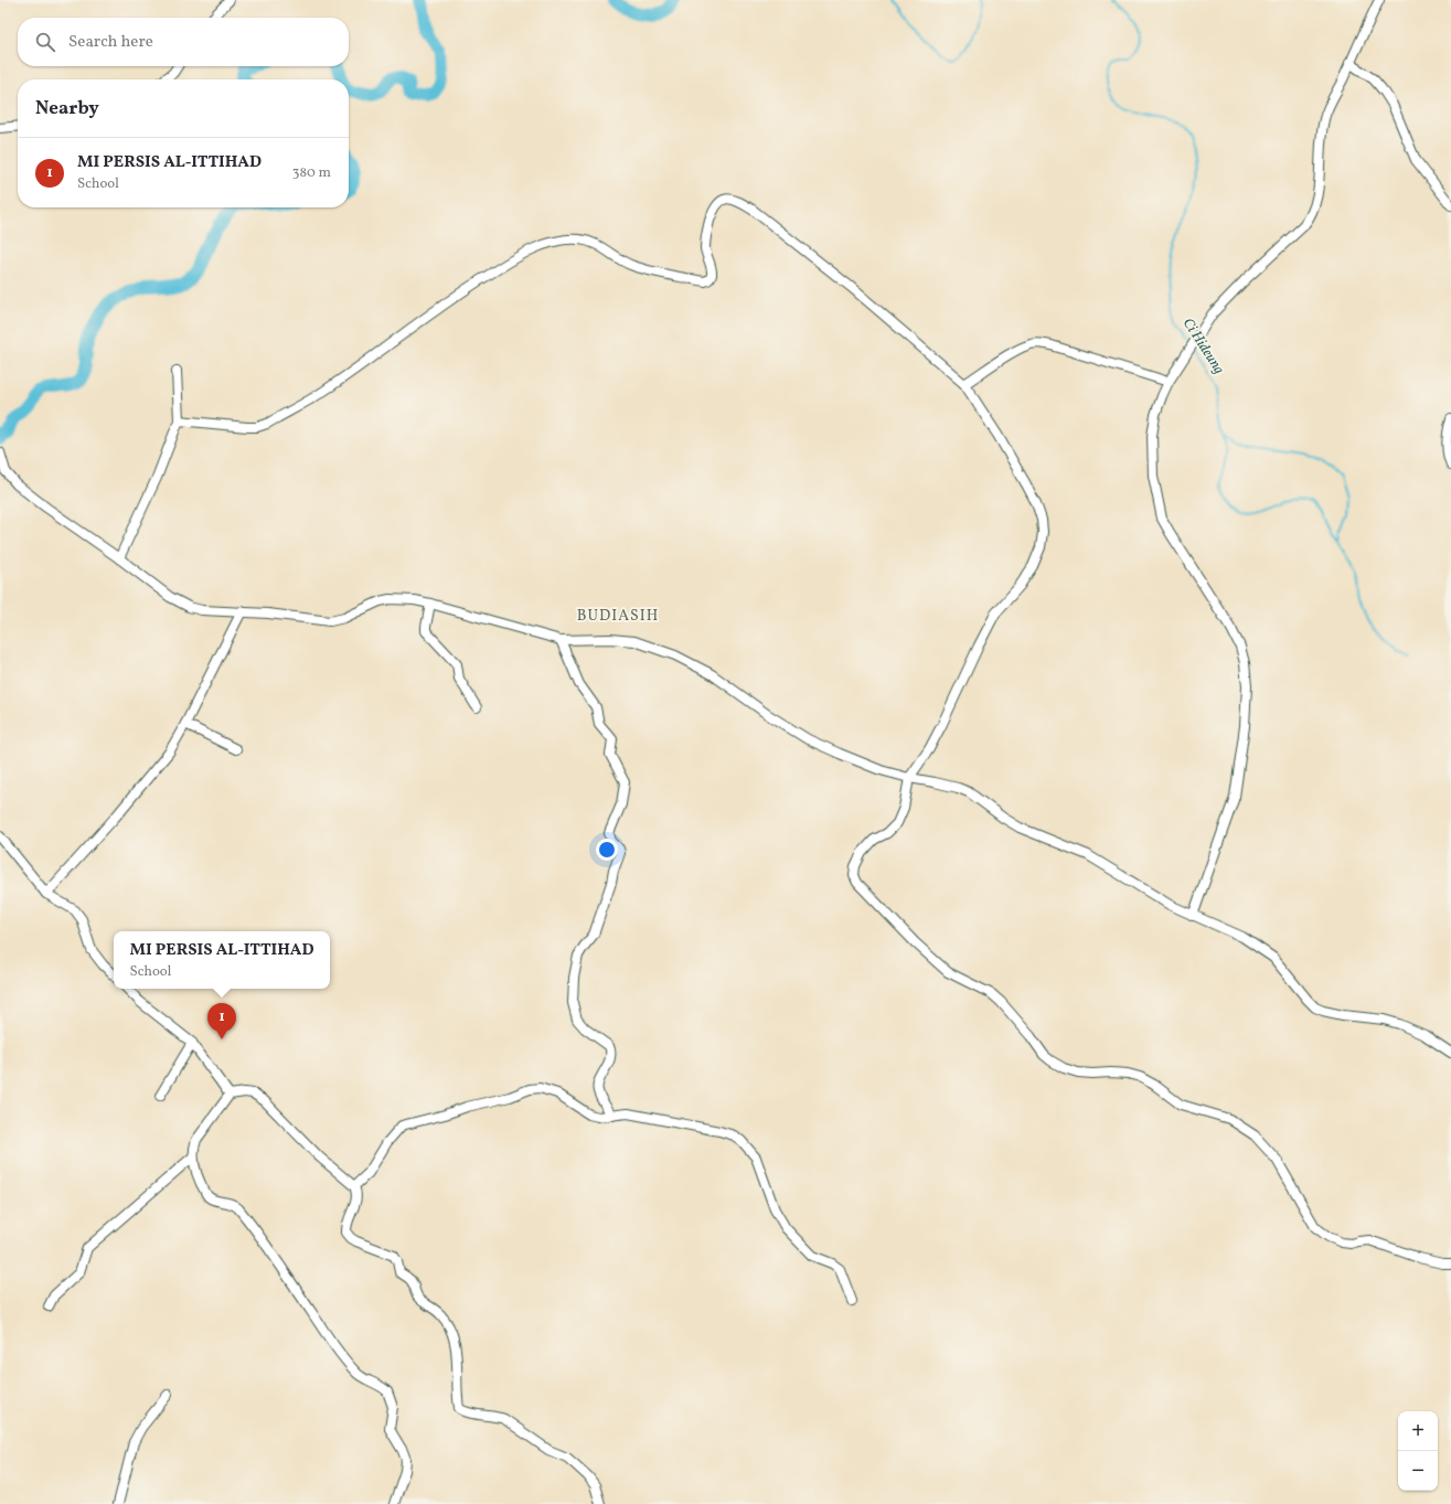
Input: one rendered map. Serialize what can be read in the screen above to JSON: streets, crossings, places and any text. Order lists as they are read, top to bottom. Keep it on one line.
{"districts":["BUDIASIH"],"water":["Ci Hideung"],"page":{"search":"Search here","heading":"Nearby","list":[{"mark":"1","name":"MI PERSIS AL-ITTIHAD","note":"School","value":"380 m"}],"popup":["MI PERSIS AL-ITTIHAD","School"],"pins":"1","map_buttons":["+","−"]}}
